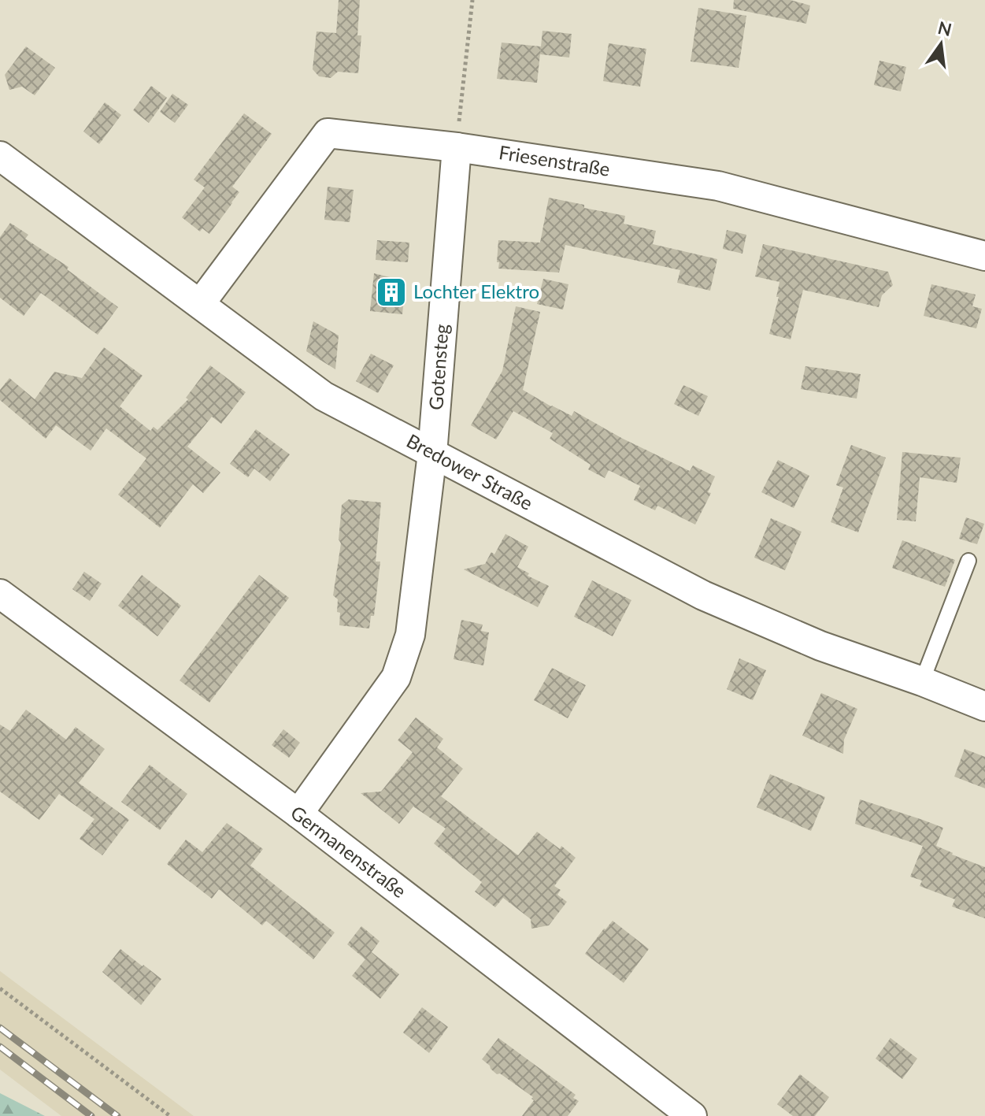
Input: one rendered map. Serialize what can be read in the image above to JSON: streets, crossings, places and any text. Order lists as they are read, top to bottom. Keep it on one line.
{"streets":{"street":["Friesenstraße","Gotensteg","Bredower Straße","Germanenstraße"]},"crossings":[["Friesenstraße","Gotensteg"],["Friesenstraße","Bredower Straße"],["Gotensteg","Bredower Straße"],["Gotensteg","Germanenstraße"]],"places":{"building":["Lochter Elektro"]},"north":"top"}
